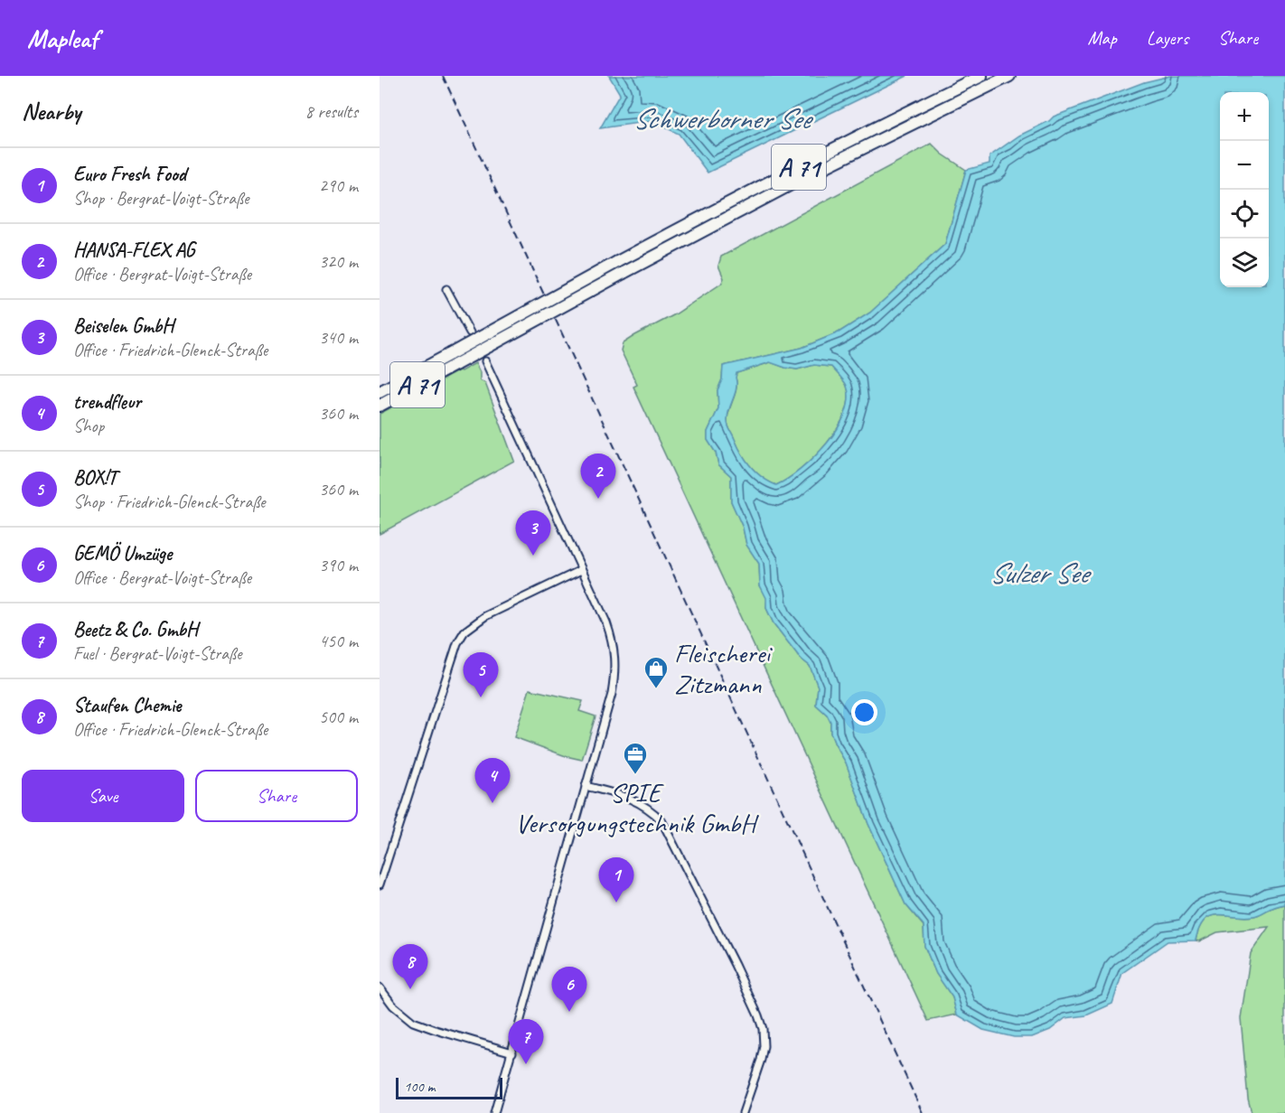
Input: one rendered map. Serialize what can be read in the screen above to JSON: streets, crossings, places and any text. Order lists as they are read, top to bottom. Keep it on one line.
{"streets":{"highway":["A 71"]},"water":["Schwerborner See","Sulzer See"],"places":{"shop":["Fleischerei Zitzmann"],"office":["SPIE Versorgungstechnik GmbH"]},"scale_bar":"100 m","page":{"header":"Mapleaf","nav":["Map","Layers","Share"],"heading":["Nearby","8 results"],"map_buttons":["+","−"],"list":[{"mark":"1","name":"Euro Fresh Food","note":"Shop · Bergrat-Voigt-Straße","value":"290 m"},{"mark":"2","name":"HANSA-FLEX AG","note":"Office · Bergrat-Voigt-Straße","value":"320 m"},{"mark":"3","name":"Beiselen GmbH","note":"Office · Friedrich-Glenck-Straße","value":"340 m"},{"mark":"4","name":"trendfleur","note":"Shop","value":"360 m"},{"mark":"5","name":"BOX!T","note":"Shop · Friedrich-Glenck-Straße","value":"360 m"},{"mark":"6","name":"GEMÖ Umzüge","note":"Office · Bergrat-Voigt-Straße","value":"390 m"},{"mark":"7","name":"Beetz & Co. GmbH","note":"Fuel · Bergrat-Voigt-Straße","value":"450 m"},{"mark":"8","name":"Staufen Chemie","note":"Office · Friedrich-Glenck-Straße","value":"500 m"}],"pins":["2","3","5","4","1","8","6","7"],"buttons":["Save","Share"],"scale":"100 m"}}
